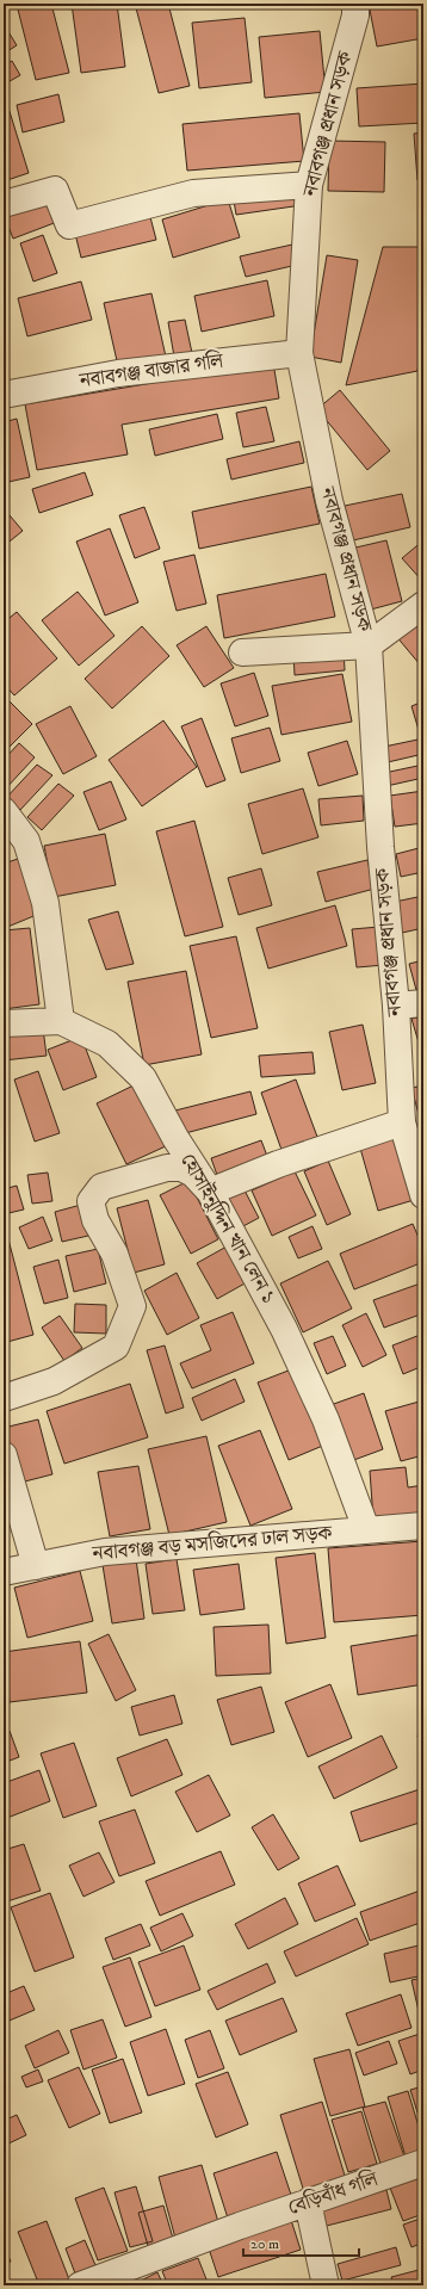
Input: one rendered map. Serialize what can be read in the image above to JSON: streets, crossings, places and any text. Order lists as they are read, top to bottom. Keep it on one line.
{"streets":{"street":["নবাবগঞ্জ প্রধান সড়ক","নবাবগঞ্জ বাজার গলি","হোসাইনুদ্দিন খান লেন ১","নবাবগঞ্জ বড় মসজিদের ঢাল সড়ক","বেড়িবাঁধ গলি"]},"crossings":[["নবাবগঞ্জ প্রধান সড়ক","নবাবগঞ্জ বাজার গলি"],["হোসাইনুদ্দিন খান লেন ১","নবাবগঞ্জ বড় মসজিদের ঢাল সড়ক"]],"scale_bar":"20 m"}
